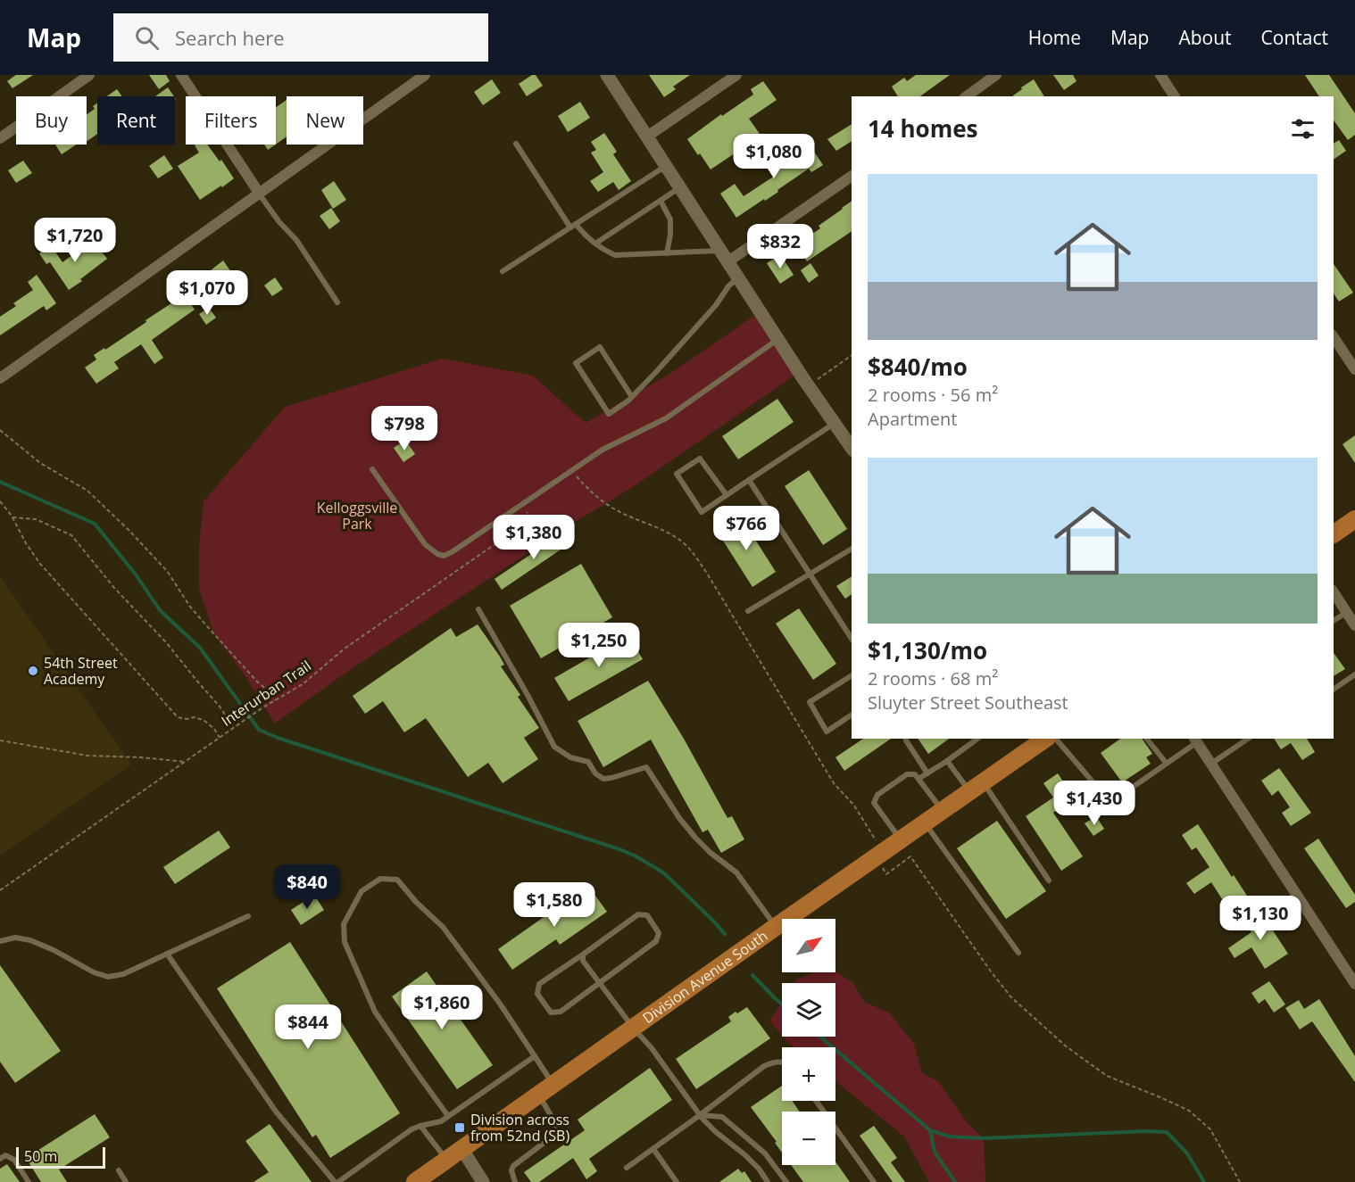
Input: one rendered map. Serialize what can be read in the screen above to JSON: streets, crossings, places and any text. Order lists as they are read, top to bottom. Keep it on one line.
{"streets":{"main road":["Division Avenue South"],"path":["Interurban Trail"]},"parks":["Kelloggsville Park"],"places":{"other":["54th Street Academy"],"transit":["Division across from 52nd (SB)"]},"scale_bar":"50 m","north":"top right","page":{"header":"Map","search":"Search here","nav":["Home","Map","About","Contact"],"chip":["Buy","Rent","Filters","New"],"heading":"14 homes","price":["$1,080","$1,720","$832","$1,070","$798","$766","$1,380","$1,250","$1,430","$840","$1,580","$1,130","$1,860","$844"],"list":[{"name":"$840/mo","note":"2 rooms · 56 m² · Apartment"},{"name":"$1,130/mo","note":"2 rooms · 68 m² · Sluyter Street Southeast"}],"map_buttons":["+","−"],"scale":"50 m"}}
